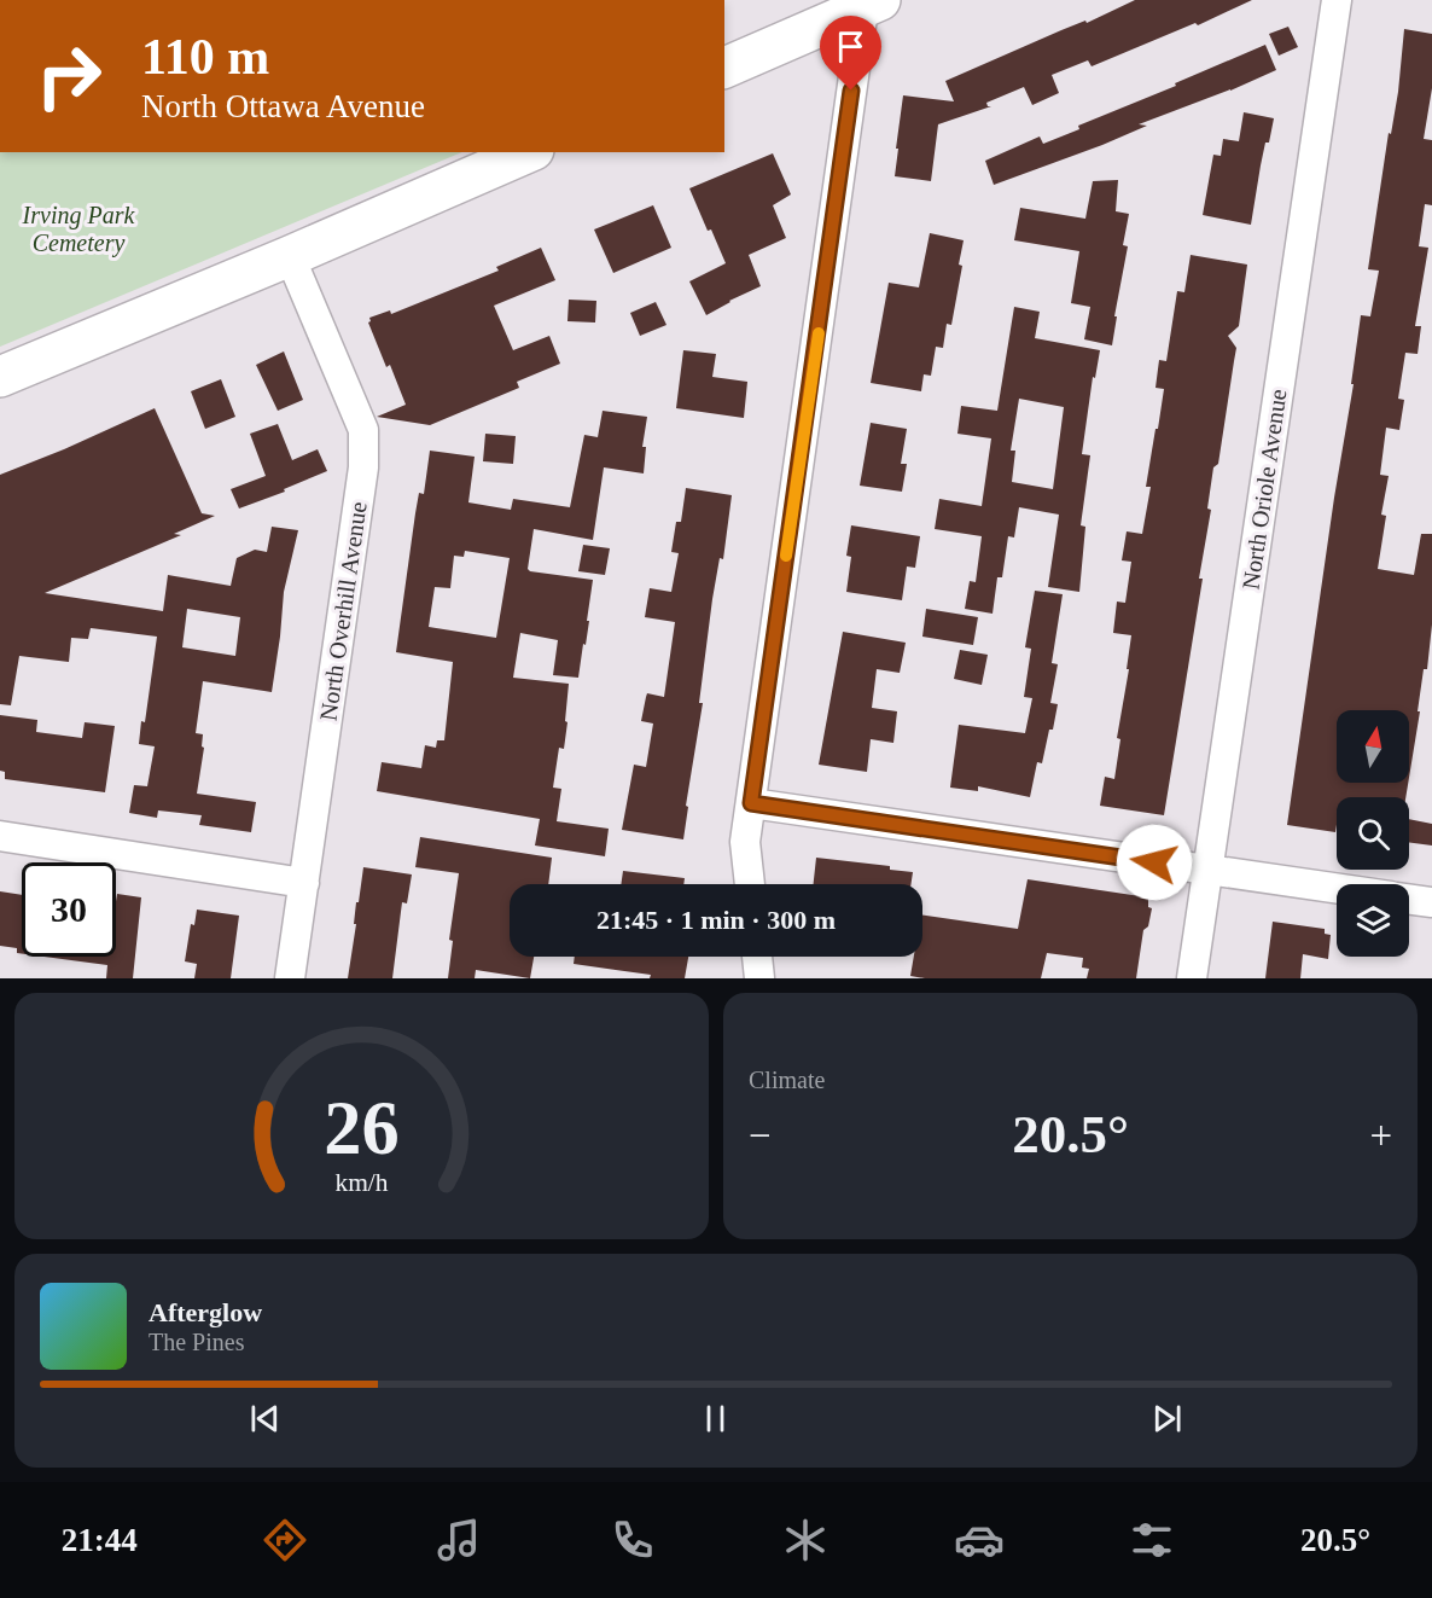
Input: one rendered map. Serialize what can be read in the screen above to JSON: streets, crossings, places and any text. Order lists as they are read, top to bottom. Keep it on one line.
{"streets":{"street":["North Oriole Avenue","North Overhill Avenue"]},"parks":["Irving Park Cemetery"],"north":"top","page":{"turn":["110 m","North Ottawa Avenue"],"limit":"30","trip":"21:45 · 1 min · 300 m","tile":"Climate","heat":["−","20.5°","+"],"song":["Afterglow","The Pines"],"tabs":["21:44","20.5°"],"gauge":["26","km/h"]}}
